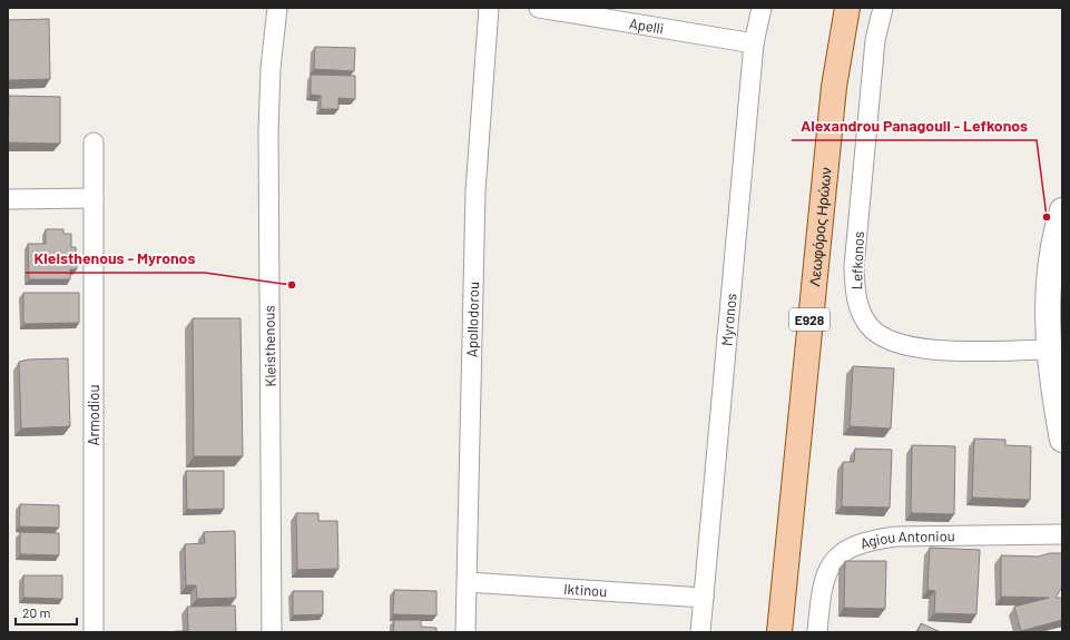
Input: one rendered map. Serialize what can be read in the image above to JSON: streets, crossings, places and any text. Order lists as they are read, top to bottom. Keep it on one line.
{"streets":{"main road":["Λεωφόρος Ηρώων","E928"],"street":["Apelli","Lefkonos","Apollodorou","Myronos","Kleisthenous","Armodiou","Agiou Antoniou","Iktinou"]},"crossings":[["Apelli","Myronos"],["Apollodorou","Iktinou"],["Myronos","Iktinou"]],"places":["Alexandrou Panagouli - Lefkonos","Kleisthenous - Myronos"],"scale_bar":"20 m"}
